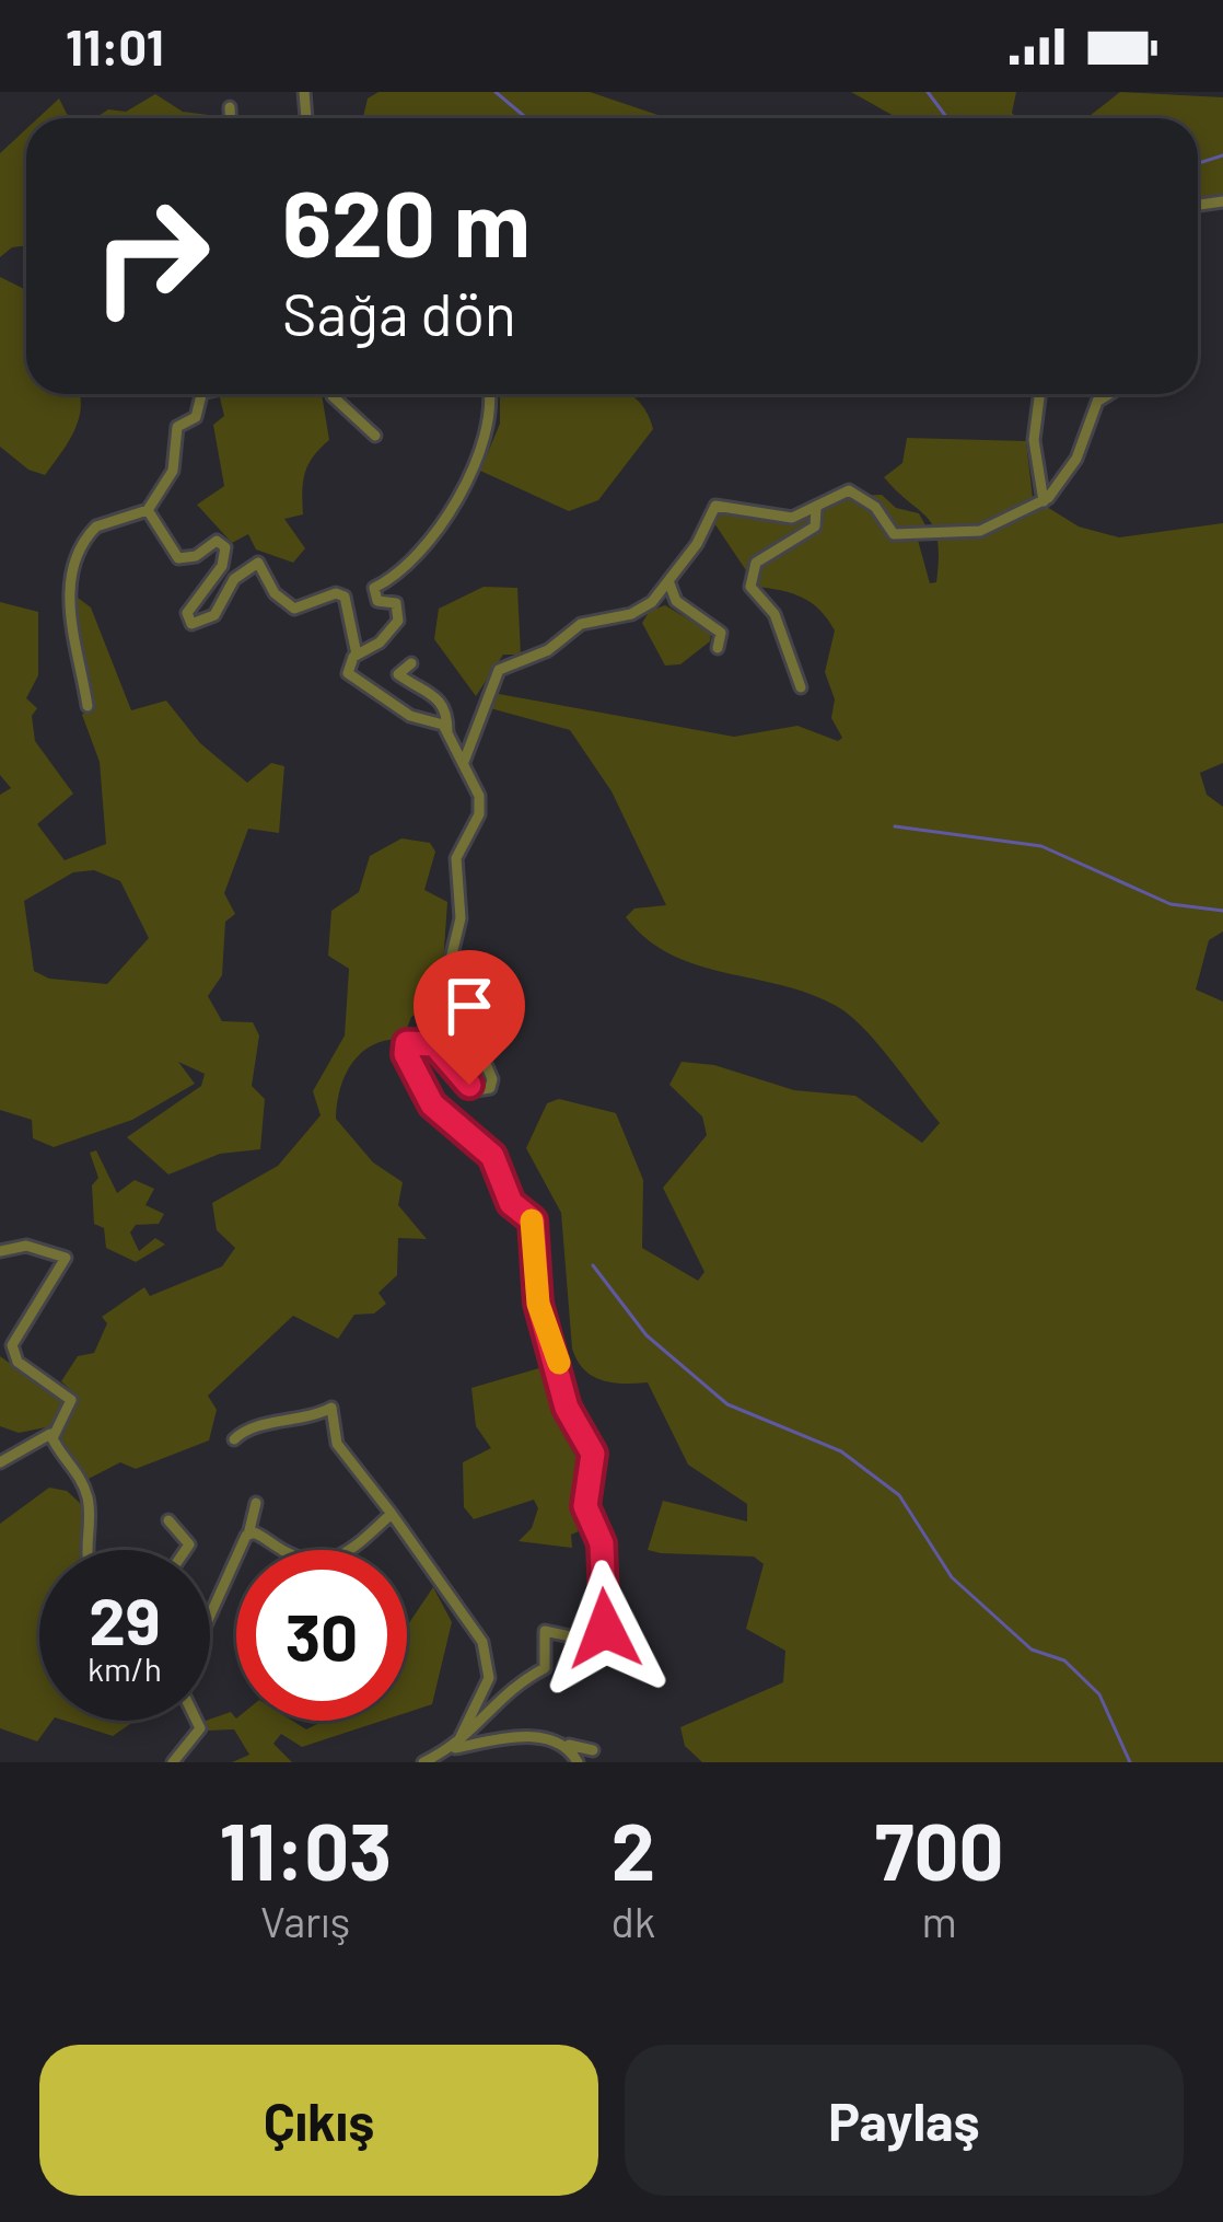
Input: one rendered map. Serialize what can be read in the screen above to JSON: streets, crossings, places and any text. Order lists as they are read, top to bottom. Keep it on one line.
{"page":{"status":"11:01","turn":["620 m","Sağa dön"],"speed":"29 km/h","limit":"30","eta":["11:03","Varış","2","dk","700","m"],"buttons":["Çıkış","Paylaş"]}}
